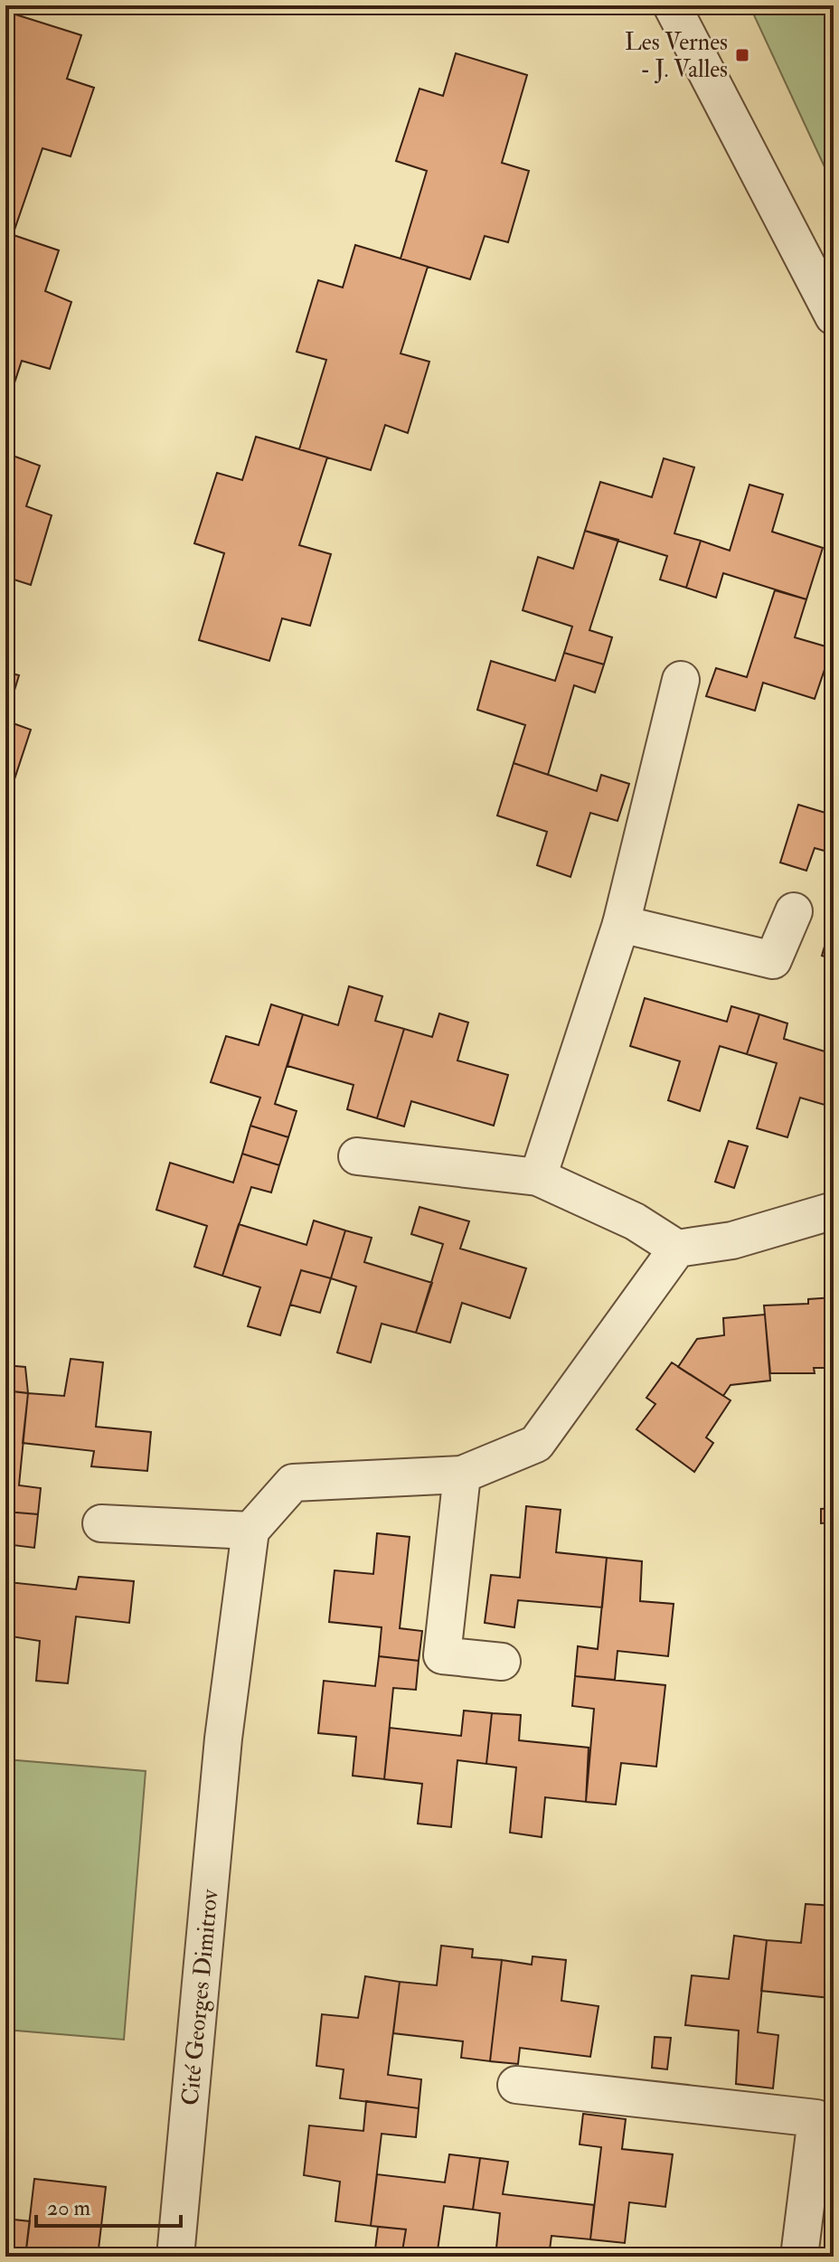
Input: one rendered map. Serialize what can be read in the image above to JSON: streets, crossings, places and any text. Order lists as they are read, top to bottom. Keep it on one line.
{"streets":{"street":["Cité Georges Dimitrov"]},"places":{"transit":["Les Vernes - J. Valles"]},"scale_bar":"20 m"}
